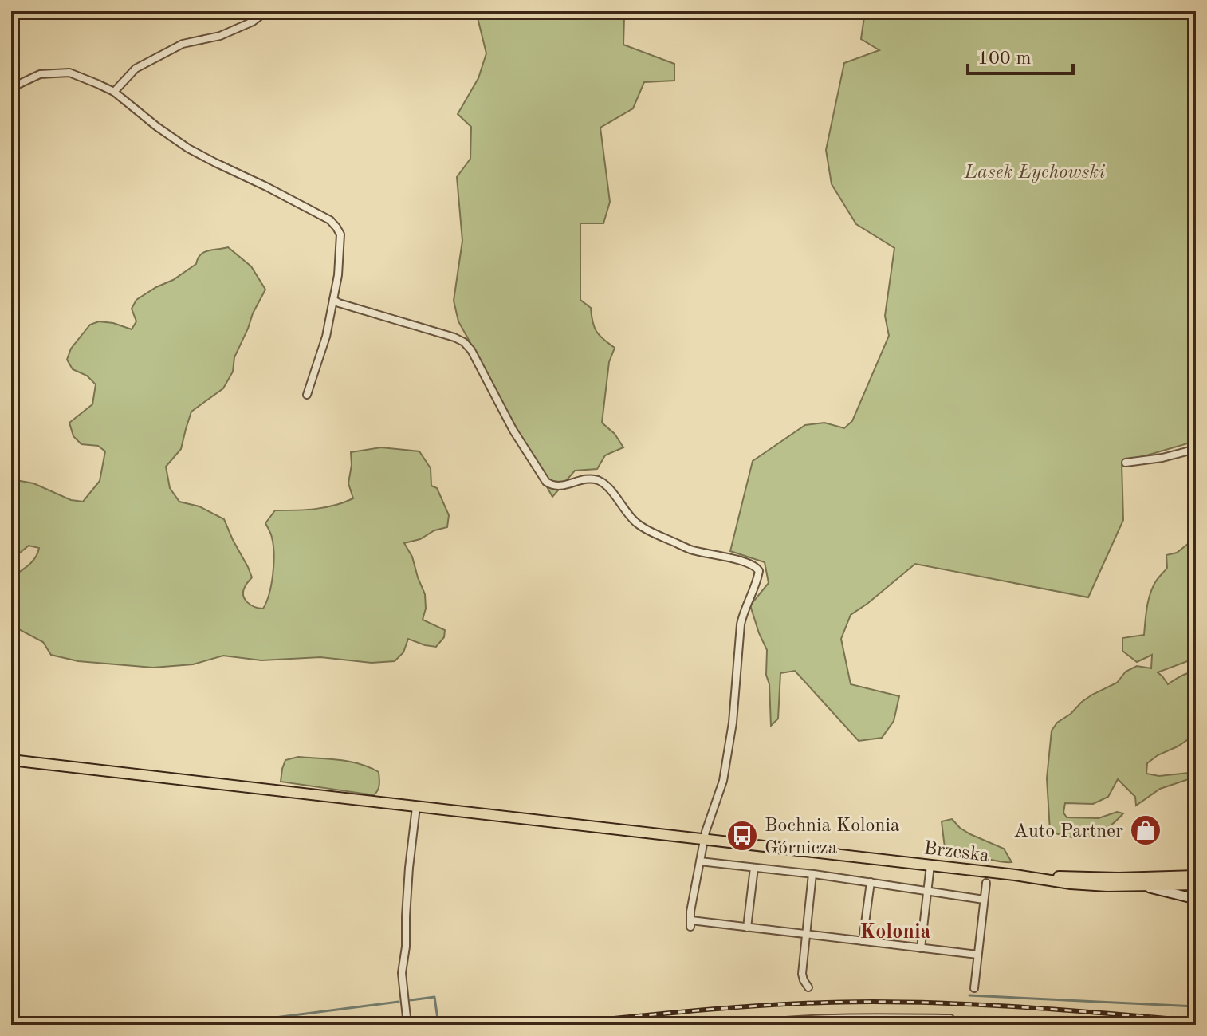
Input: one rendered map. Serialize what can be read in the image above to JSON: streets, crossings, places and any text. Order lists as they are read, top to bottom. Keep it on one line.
{"streets":{"main road":["Brzeska"]},"districts":["Kolonia"],"parks":["Lasek Łychowski"],"places":{"shop":["Auto Partner"],"bus stop":["Bochnia Kolonia Górnicza"]},"scale_bar":"100 m"}
